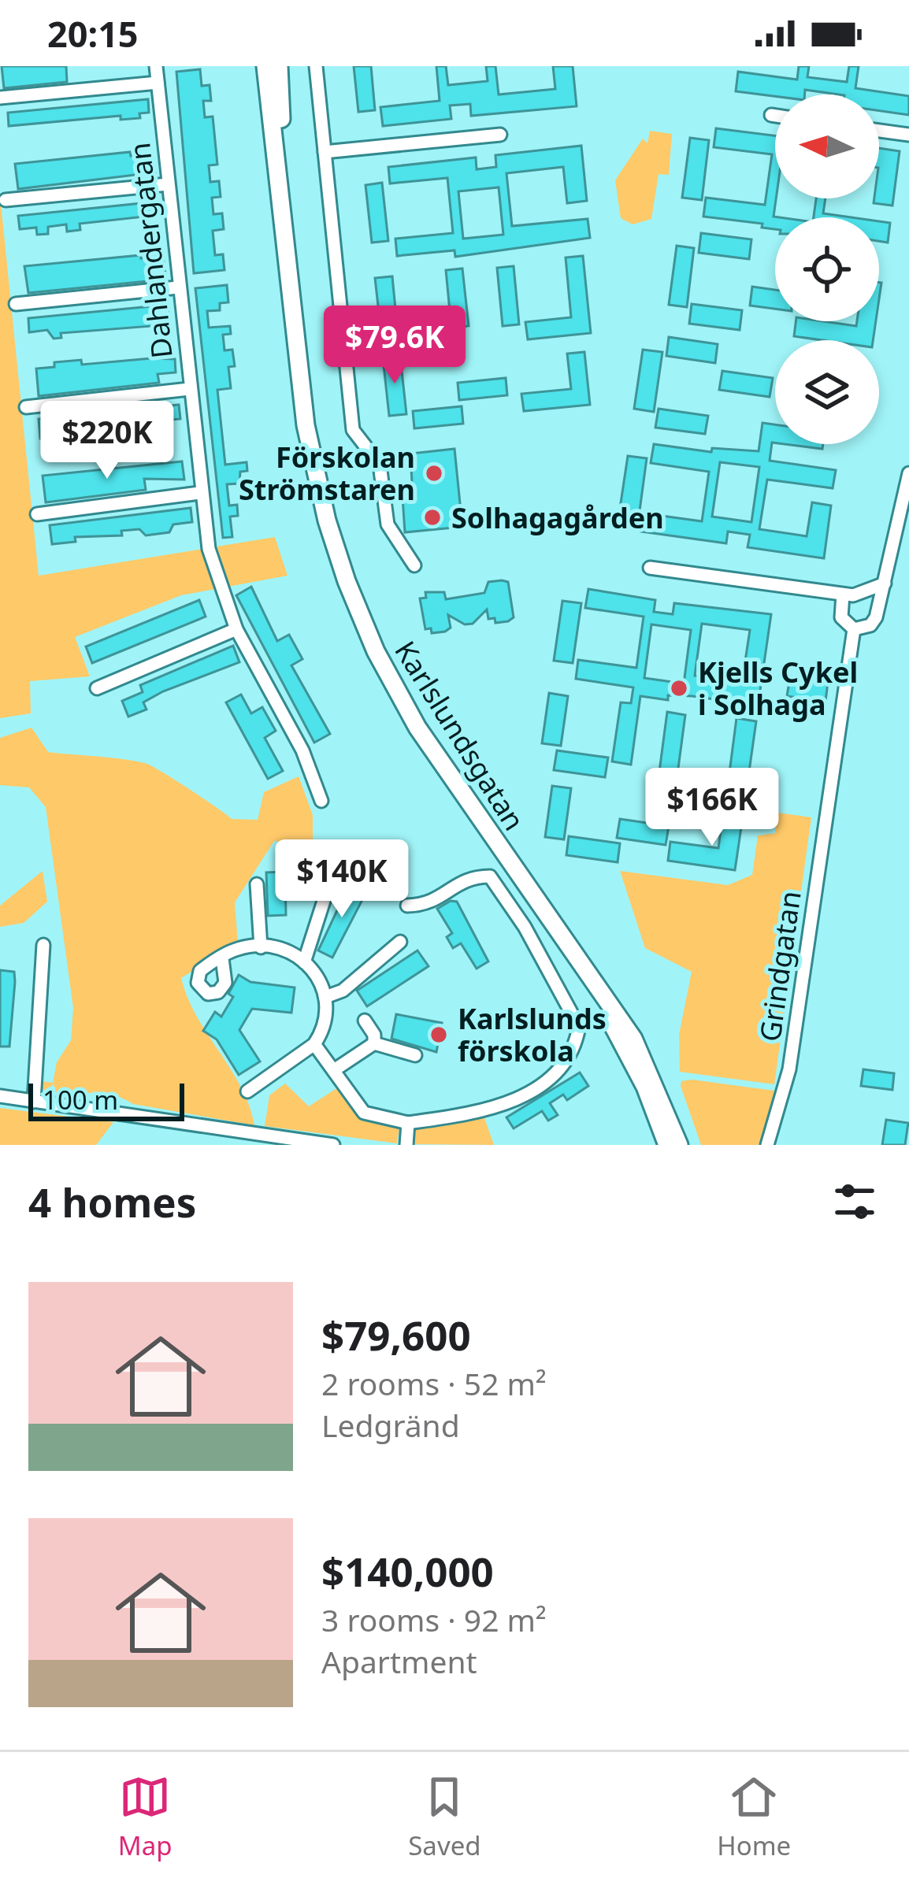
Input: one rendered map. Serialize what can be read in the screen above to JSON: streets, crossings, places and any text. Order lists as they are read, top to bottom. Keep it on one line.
{"streets":{"main road":["Karlslundsgatan"],"street":["Dahlandergatan","Grindgatan"]},"places":["Förskolan Strömstaren","Solhagagården","Kjells Cykel i Solhaga","Karlslunds förskola"],"scale_bar":"100 m","north":"left","page":{"status":"20:15","price":["$79.6K","$220K","$166K","$140K"],"scale":"100 m","heading":"4 homes","list":[{"name":"$79,600","note":"2 rooms · 52 m² · Ledgränd"},{"name":"$140,000","note":"3 rooms · 92 m² · Apartment"}],"tabs":["Map","Saved","Home"]}}
